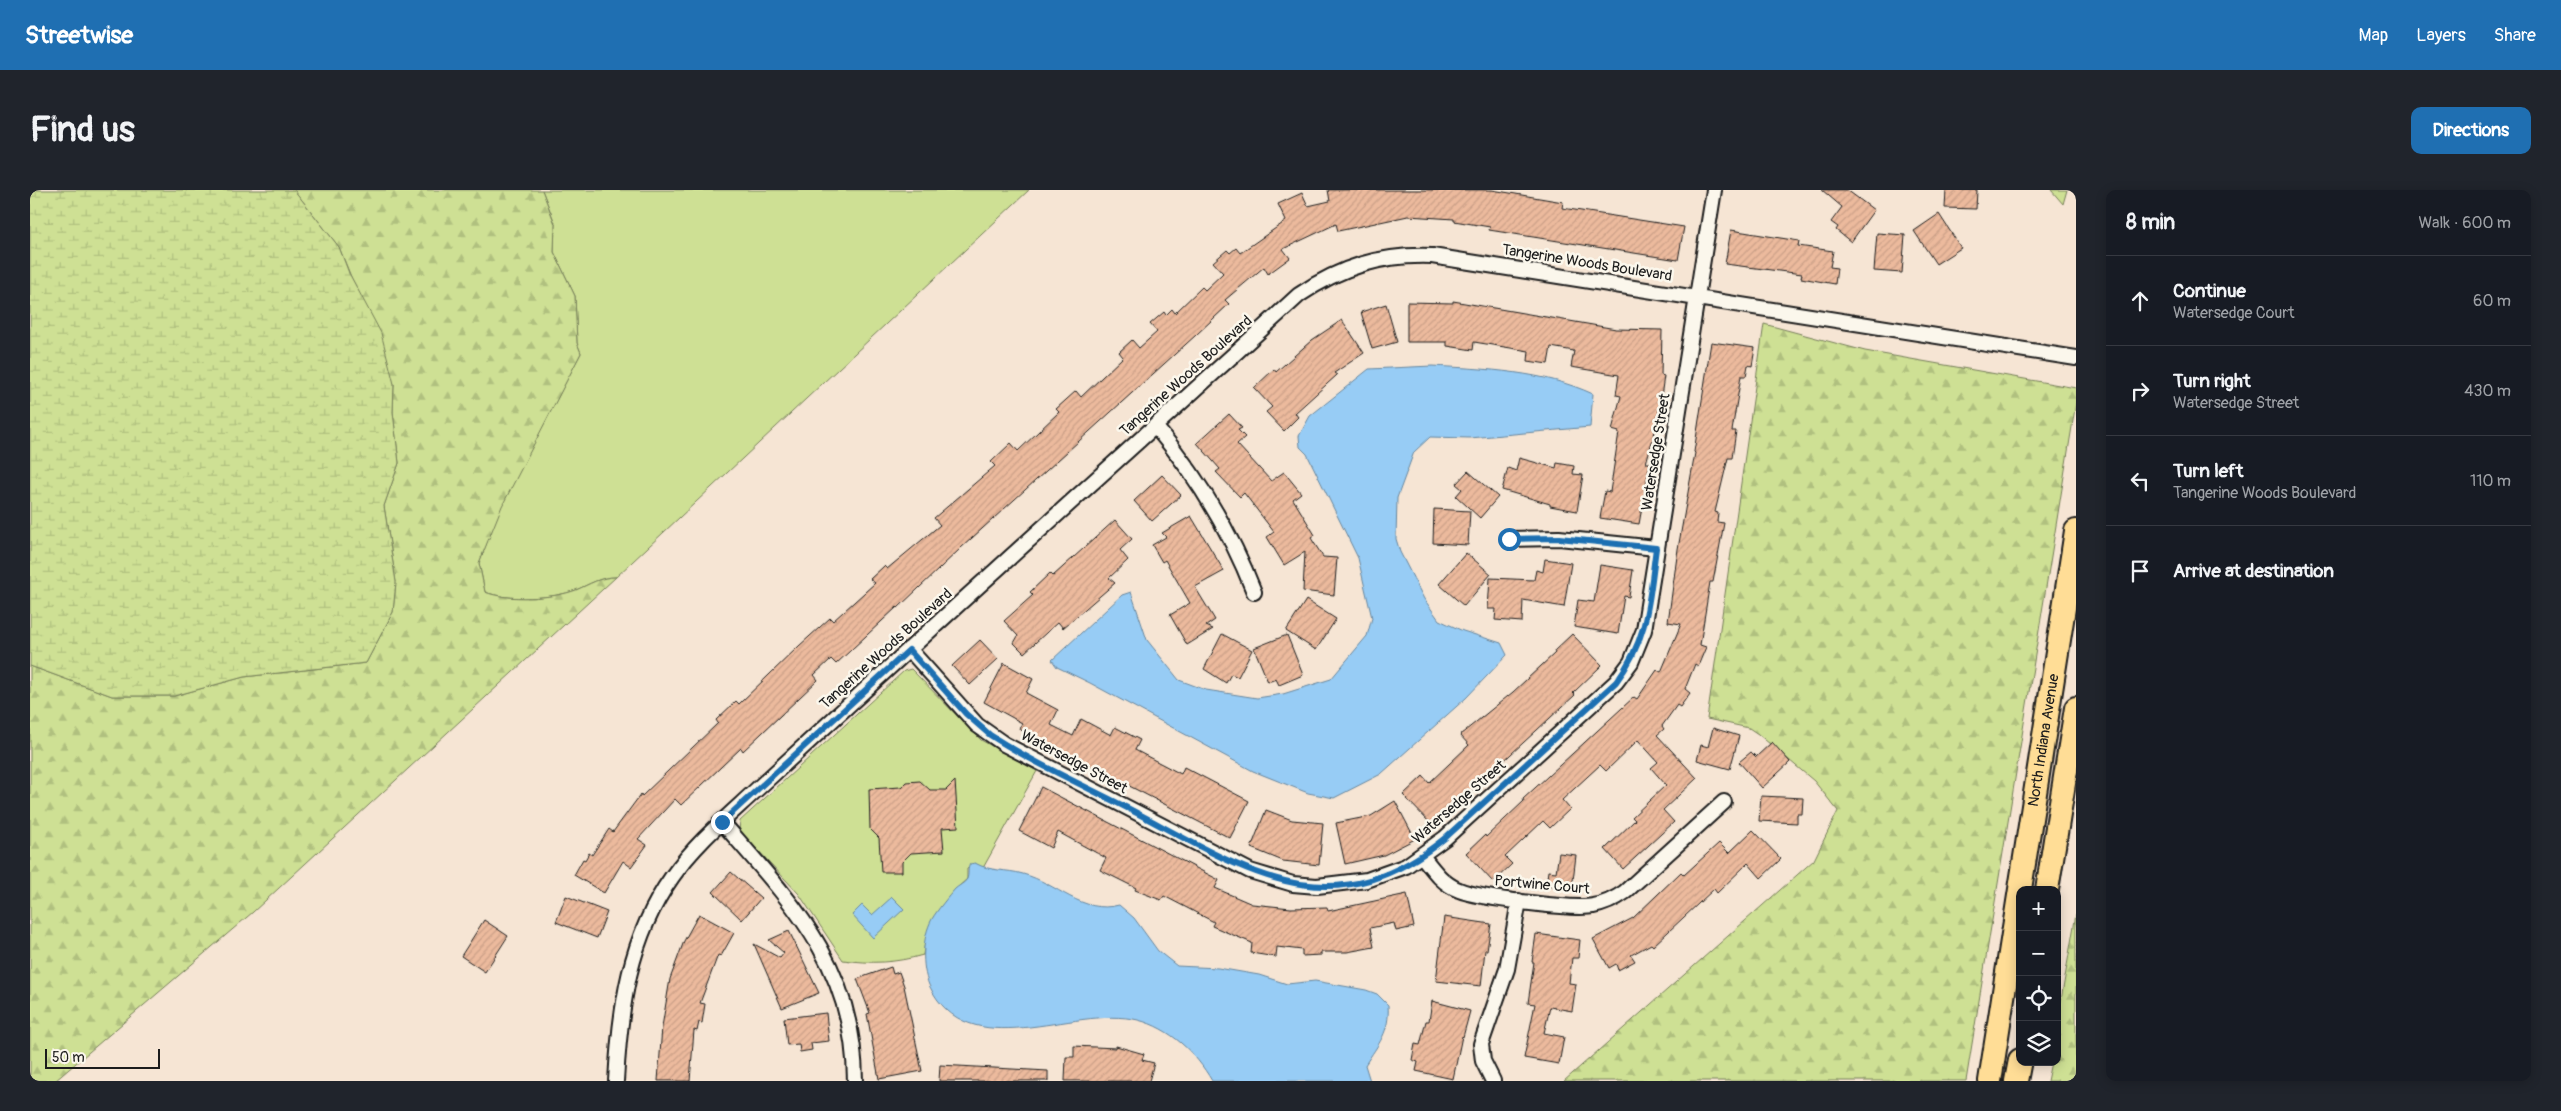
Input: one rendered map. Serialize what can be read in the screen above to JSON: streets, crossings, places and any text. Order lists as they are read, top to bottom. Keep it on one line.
{"streets":{"main road":["North Indiana Avenue"],"street":["Tangerine Woods Boulevard","Watersedge Street","Portwine Court"]},"crossings":[["Tangerine Woods Boulevard","Watersedge Street"],["Watersedge Street","Portwine Court"]],"scale_bar":"50 m","page":{"header":"Streetwise","nav":["Map","Layers","Share"],"buttons":"Directions","title":"Find us","heading":["8 min","Walk · 600 m"],"list":[["Continue","Watersedge Court","60 m"],["Turn right","Watersedge Street","430 m"],["Turn left","Tangerine Woods Boulevard","110 m"],"Arrive at destination"],"map_buttons":["+","−"],"scale":"50 m"}}
